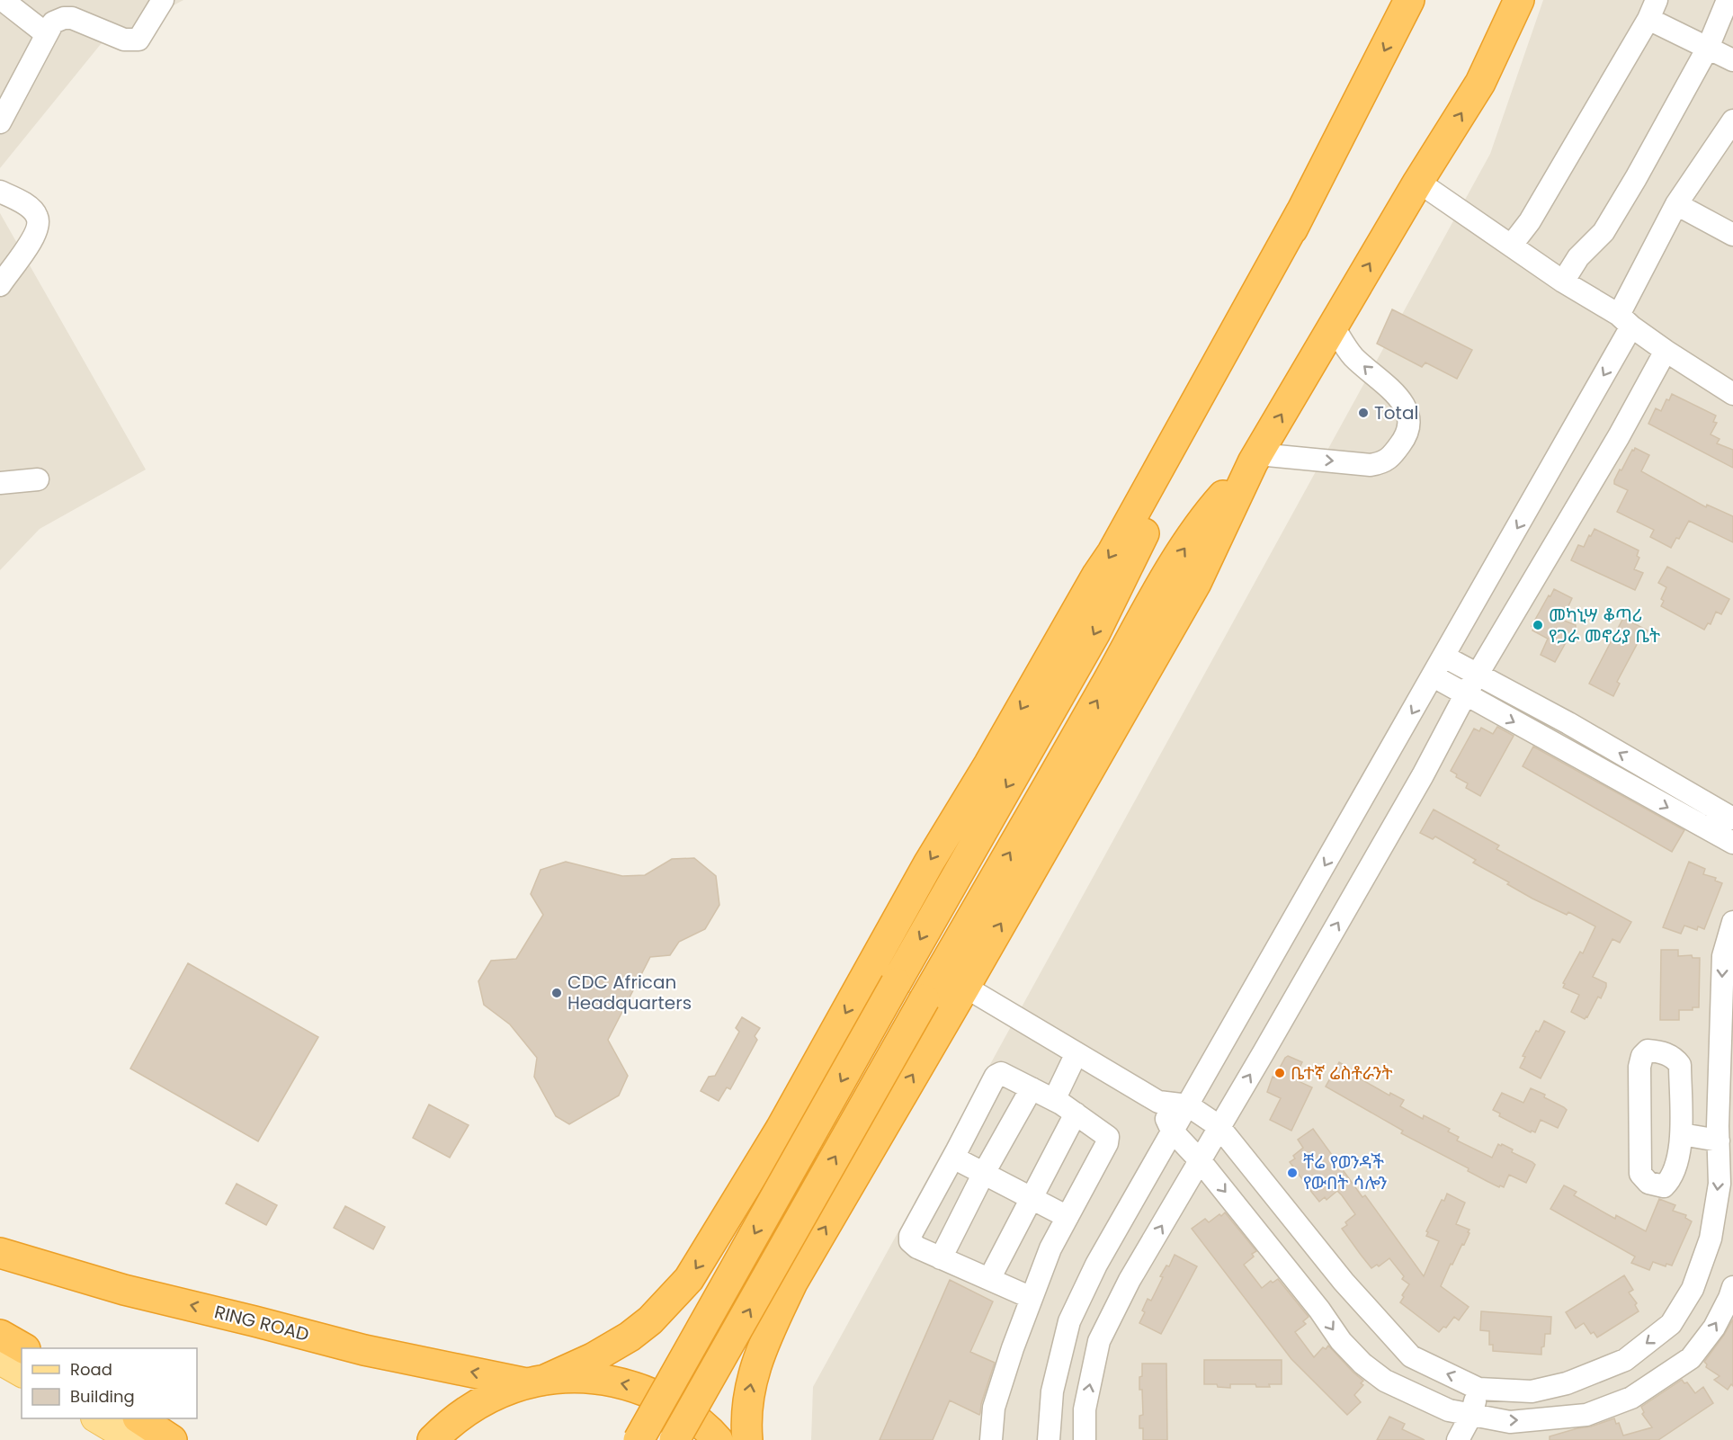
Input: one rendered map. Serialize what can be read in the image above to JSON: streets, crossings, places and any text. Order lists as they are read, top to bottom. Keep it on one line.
{"streets":{"highway":["RING ROAD"]},"one_way":["RING ROAD"],"places":["Total","መካኒሣ ቆጣሪ የጋራ መኖሪያ ቤት","CDC African Headquarters","ቤተኛ ሬስቶራንት","ቸሬ የወንዳች የውበት ሳሎን"],"legend":["Road","Building"]}
